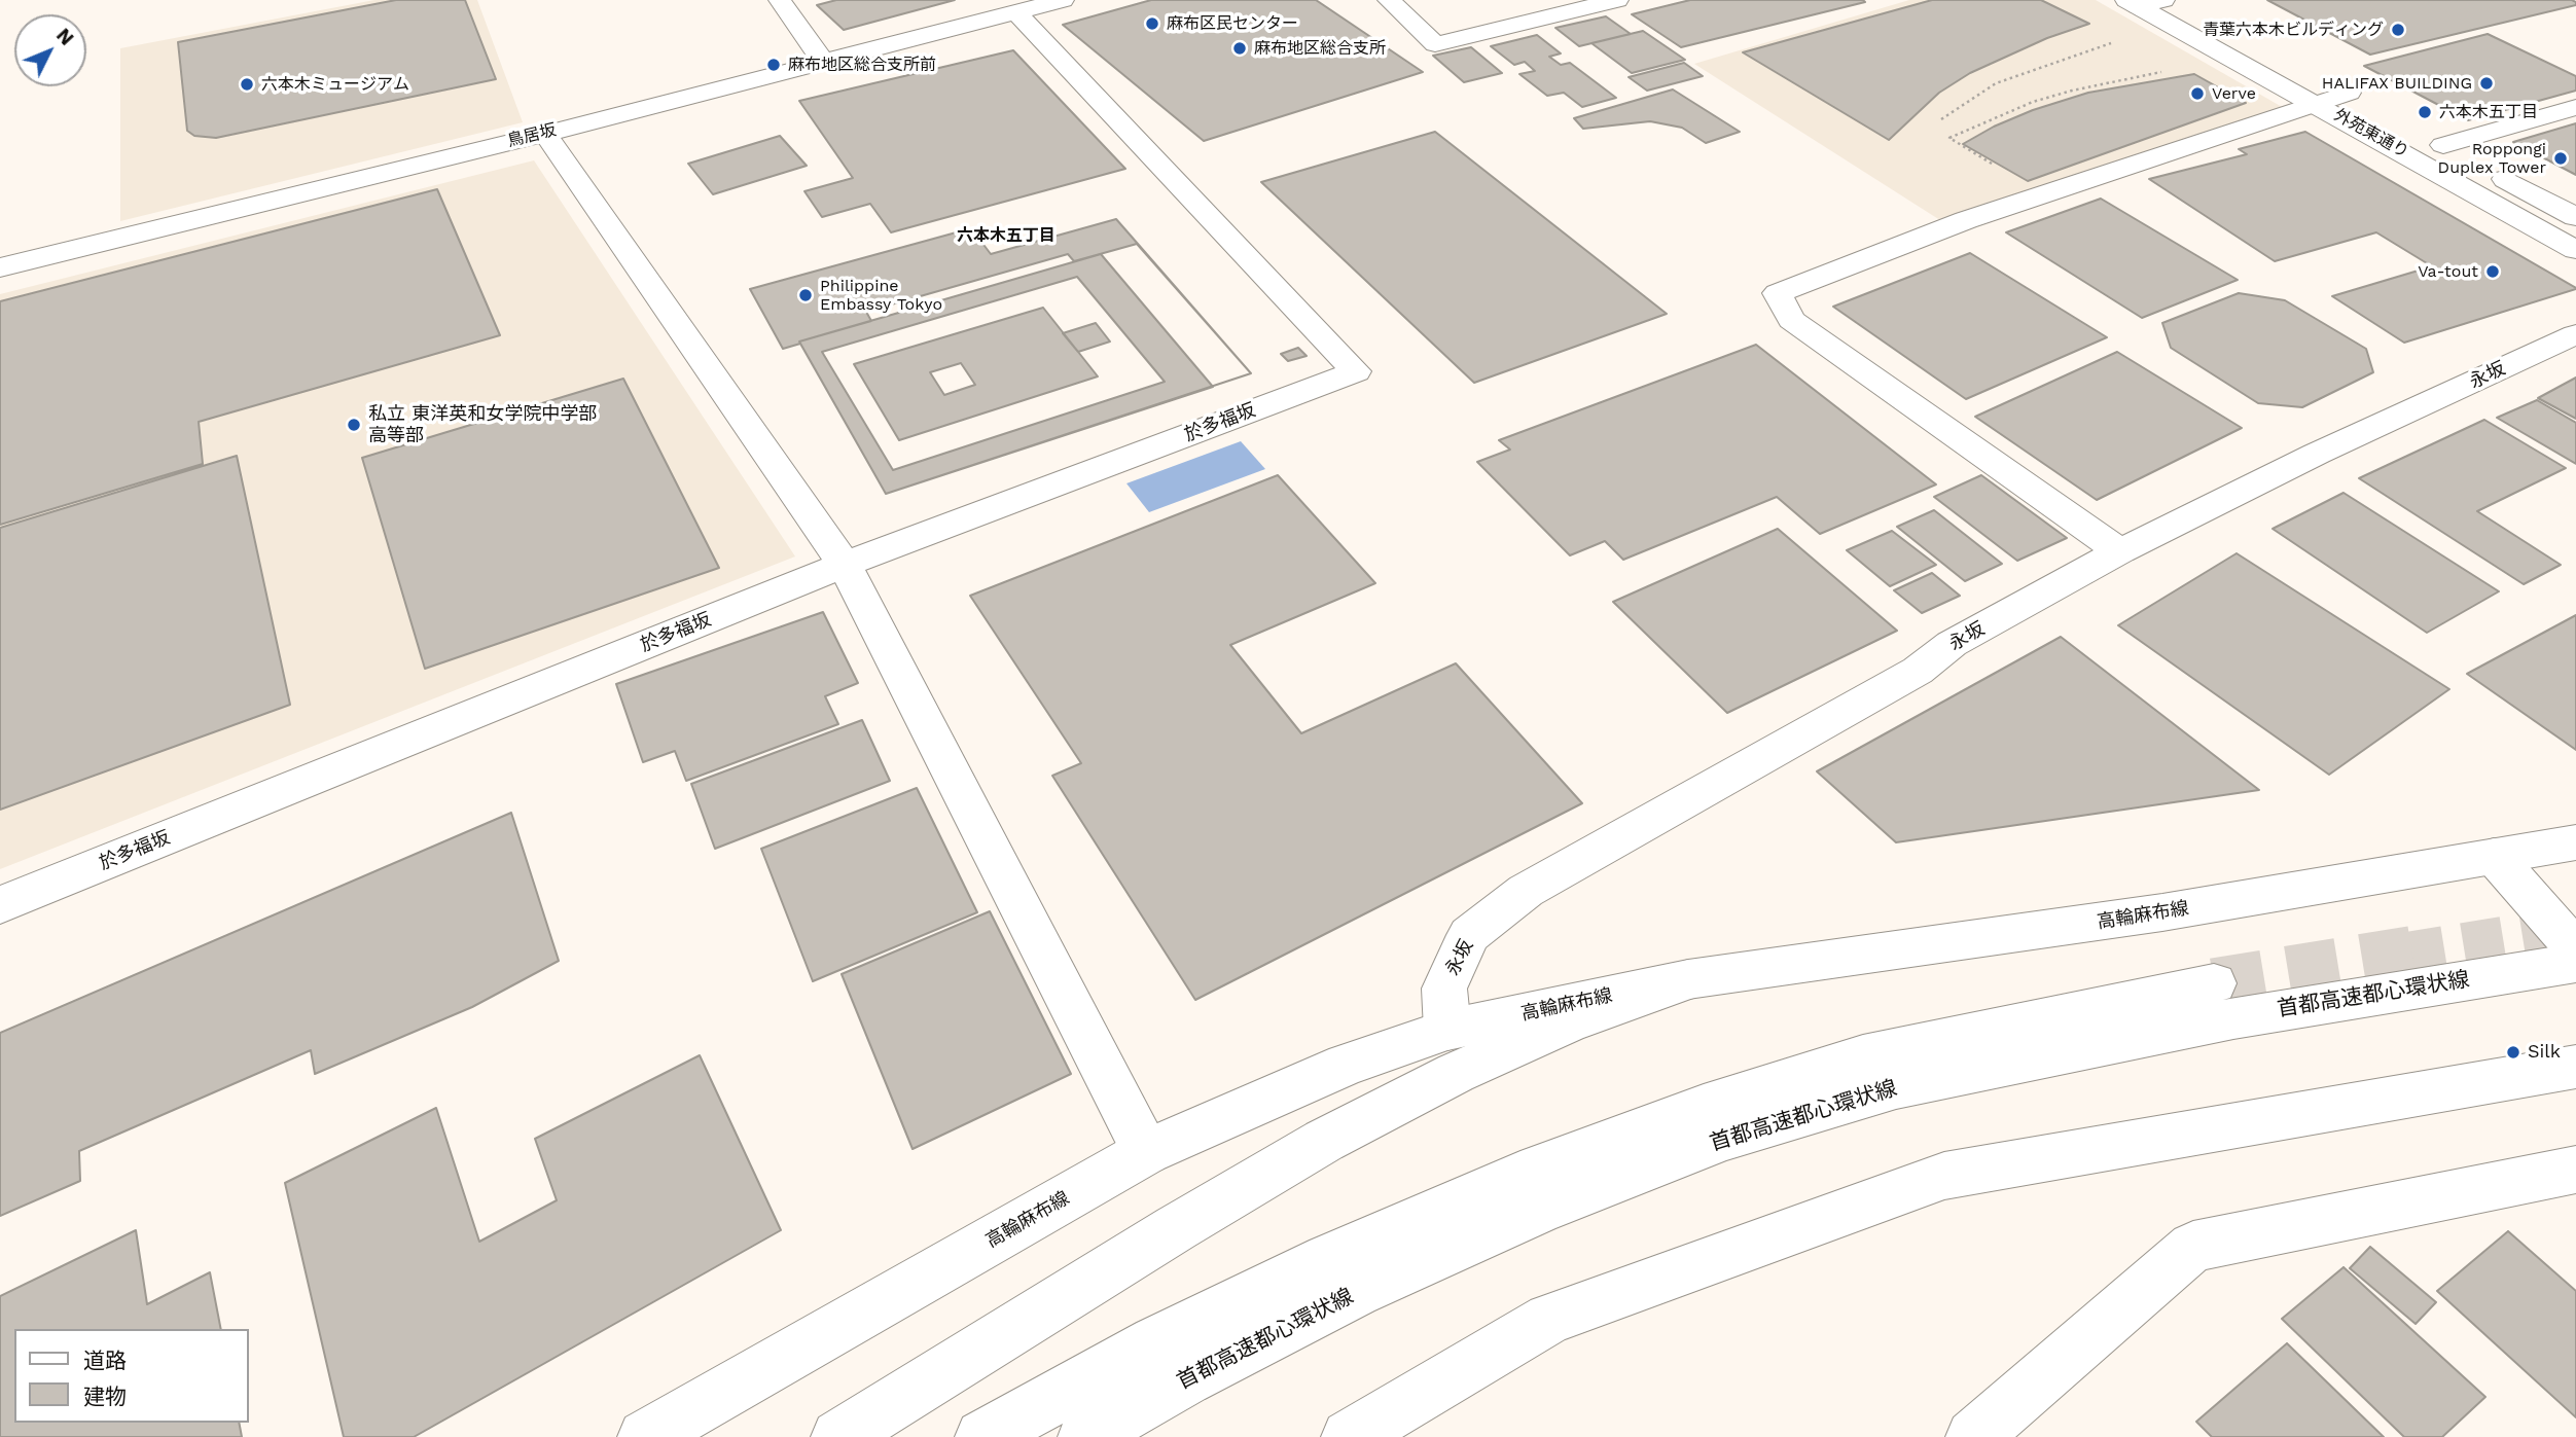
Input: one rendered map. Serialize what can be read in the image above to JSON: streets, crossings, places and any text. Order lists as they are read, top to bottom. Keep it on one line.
{"streets":{"main road":["外苑東通り","鳥居坂","永坂","於多福坂","高輪麻布線","首都高速都心環状線"]},"crossings":[["鳥居坂","於多福坂"],["永坂","高輪麻布線"]],"districts":["六本木五丁目"],"places":["麻布区民センター","青葉六本木ビルディング","麻布地区総合支所","麻布地区総合支所前","HALIFAX BUILDING","六本木ミュージアム","Verve","六本木五丁目","Roppongi Duplex Tower","Va-tout","Philippine Embassy Tokyo","私立 東洋英和女学院中学部 高等部","Silk"],"legend":["道路","建物"],"north":"top right"}
